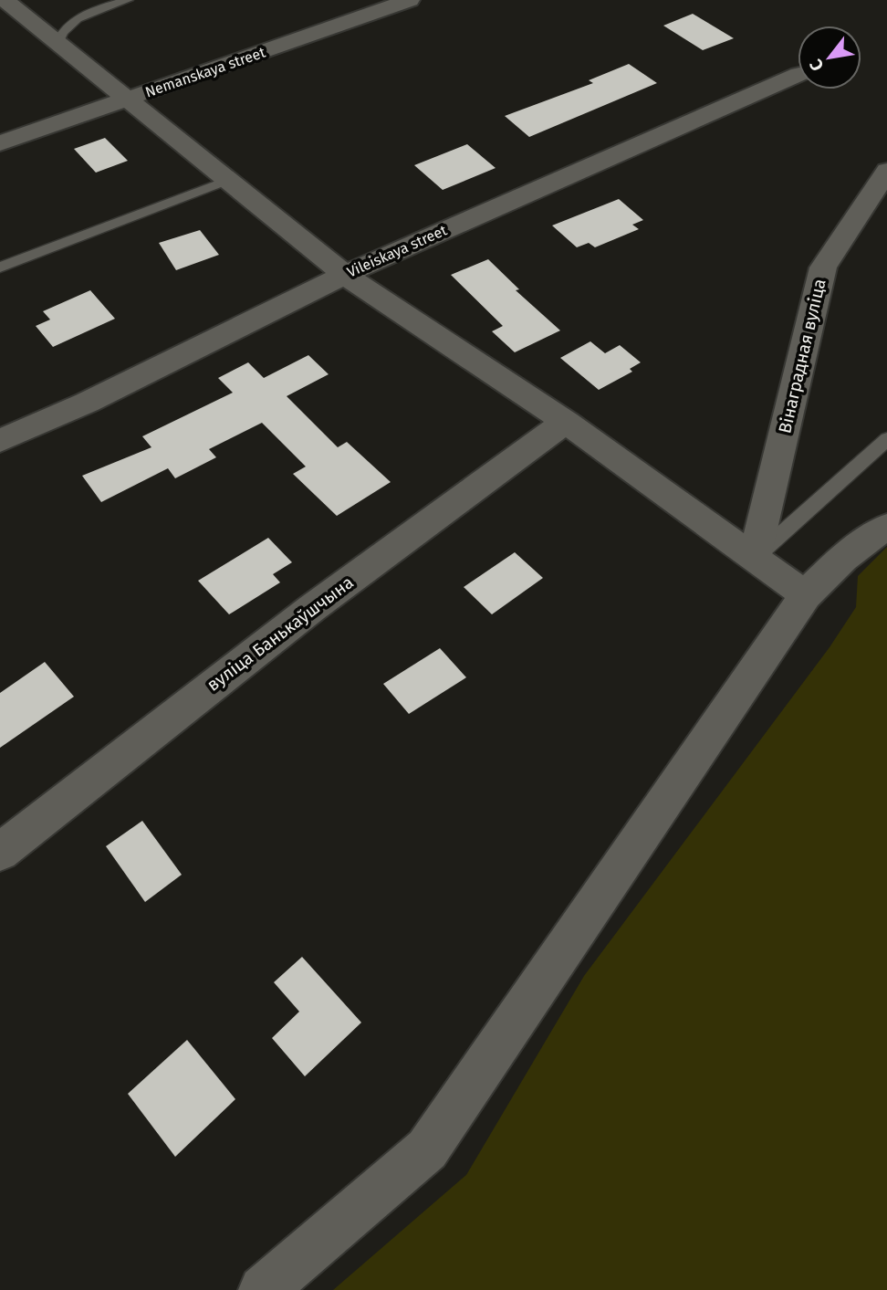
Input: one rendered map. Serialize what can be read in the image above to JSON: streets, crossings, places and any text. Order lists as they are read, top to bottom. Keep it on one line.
{"streets":{"street":["Nemanskaya street","Vileiskaya street","Вінаградная вуліца","вуліца Банькаўшчына"]},"north":"bottom left"}
